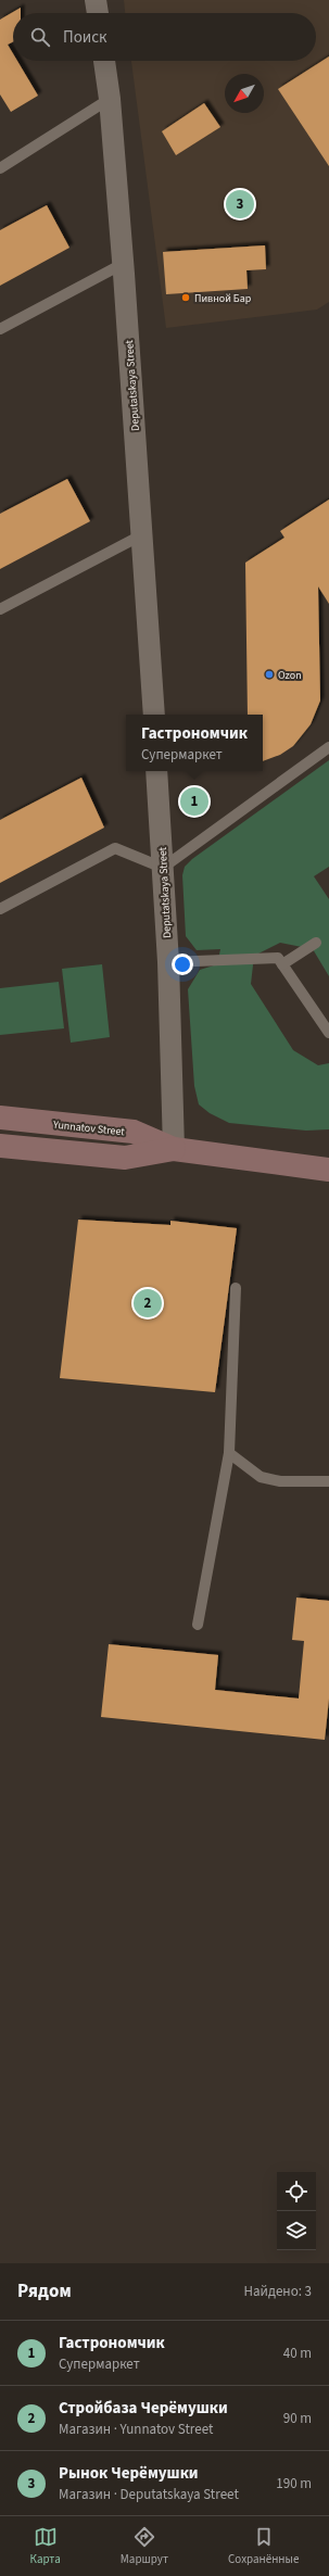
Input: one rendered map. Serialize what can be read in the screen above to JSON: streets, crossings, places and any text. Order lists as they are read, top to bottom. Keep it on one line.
{"streets":{"main road":["Yunnatov Street"],"street":["Deputatskaya Street"]},"crossings":[["Deputatskaya Street","Yunnatov Street"]],"places":["Пивной Бар","Ozon"],"north":"bottom left","page":{"search":"Поиск","pins":["3","1","2"],"popup":["Гастрономчик","Супермаркет"],"heading":["Рядом","Найдено: 3"],"list":[{"mark":"1","name":"Гастрономчик","note":"Супермаркет","value":"40 m"},{"mark":"2","name":"Стройбаза Черёмушки","note":"Магазин · Yunnatov Street","value":"90 m"},{"mark":"3","name":"Рынок Черёмушки","note":"Магазин · Deputatskaya Street","value":"190 m"}],"nav":["Карта","Маршрут","Сохранённые"]}}
